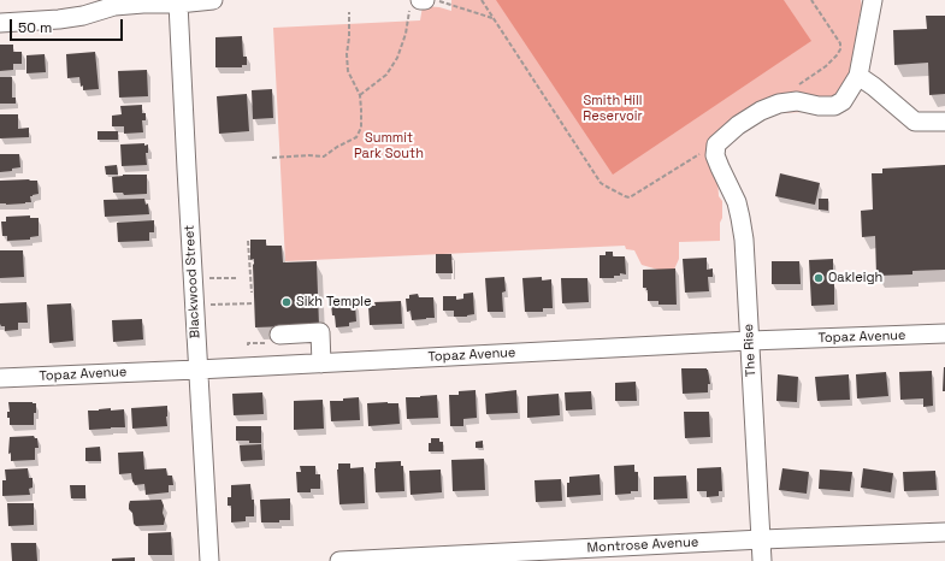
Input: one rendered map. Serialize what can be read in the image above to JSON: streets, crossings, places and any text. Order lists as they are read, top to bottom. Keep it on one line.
{"streets":{"street":["Blackwood Street","Topaz Avenue","The Rise","Montrose Avenue"]},"crossings":[["Blackwood Street","Topaz Avenue"],["Topaz Avenue","The Rise"],["The Rise","Montrose Avenue"]],"parks":["Smith Hill Reservoir","Summit Park South"],"places":["Oakleigh","Sikh Temple"],"scale_bar":"50 m"}
